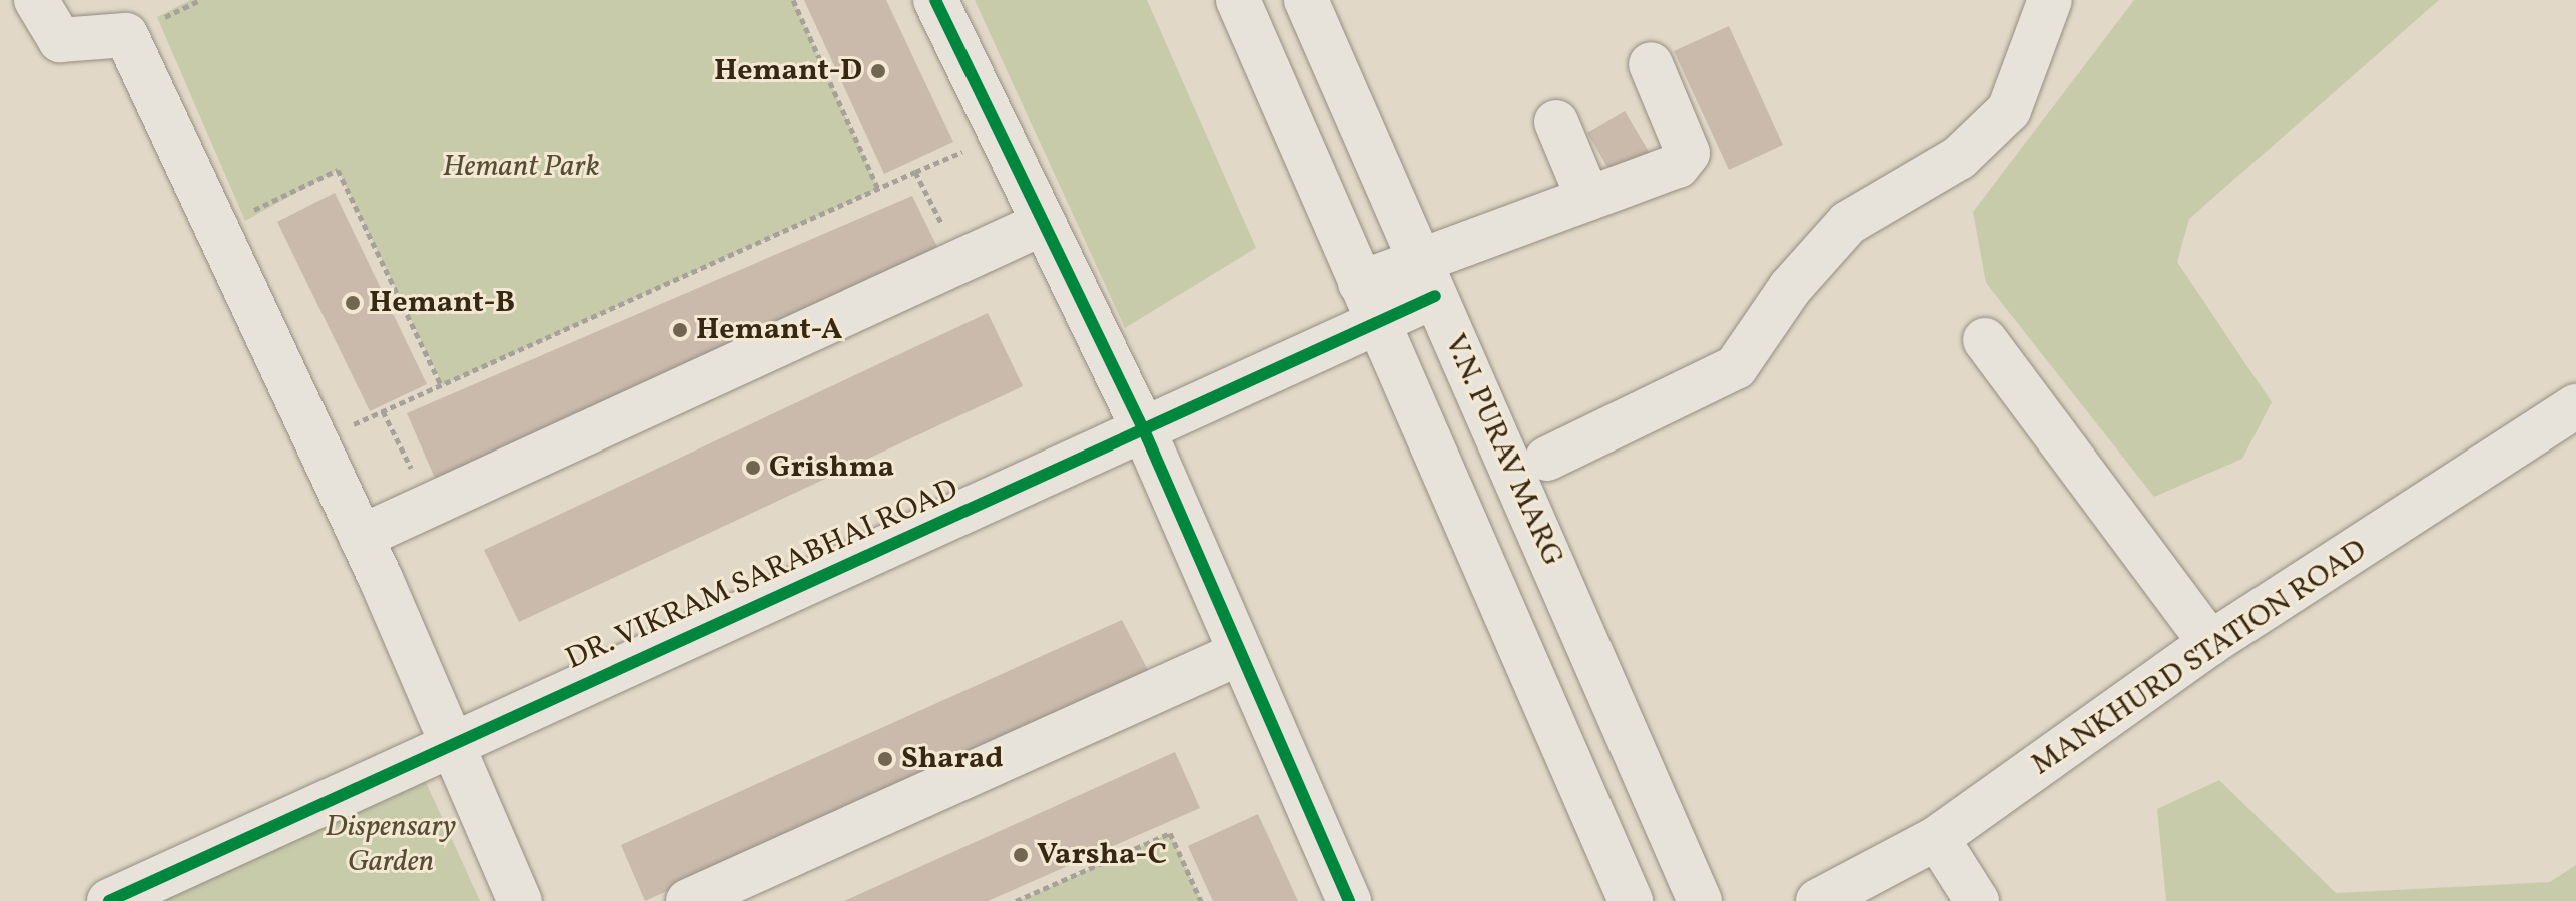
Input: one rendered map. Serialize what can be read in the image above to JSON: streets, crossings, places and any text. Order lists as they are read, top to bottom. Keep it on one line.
{"streets":{"street":["V.N. PURAV MARG","DR. VIKRAM SARABHAI ROAD","MANKHURD STATION ROAD"]},"crossings":[["V.N. PURAV MARG","DR. VIKRAM SARABHAI ROAD"]],"parks":["Hemant Park","Dispensary Garden"],"places":["Hemant-D","Hemant-B","Hemant-A","Grishma","Sharad","Varsha-C"]}
